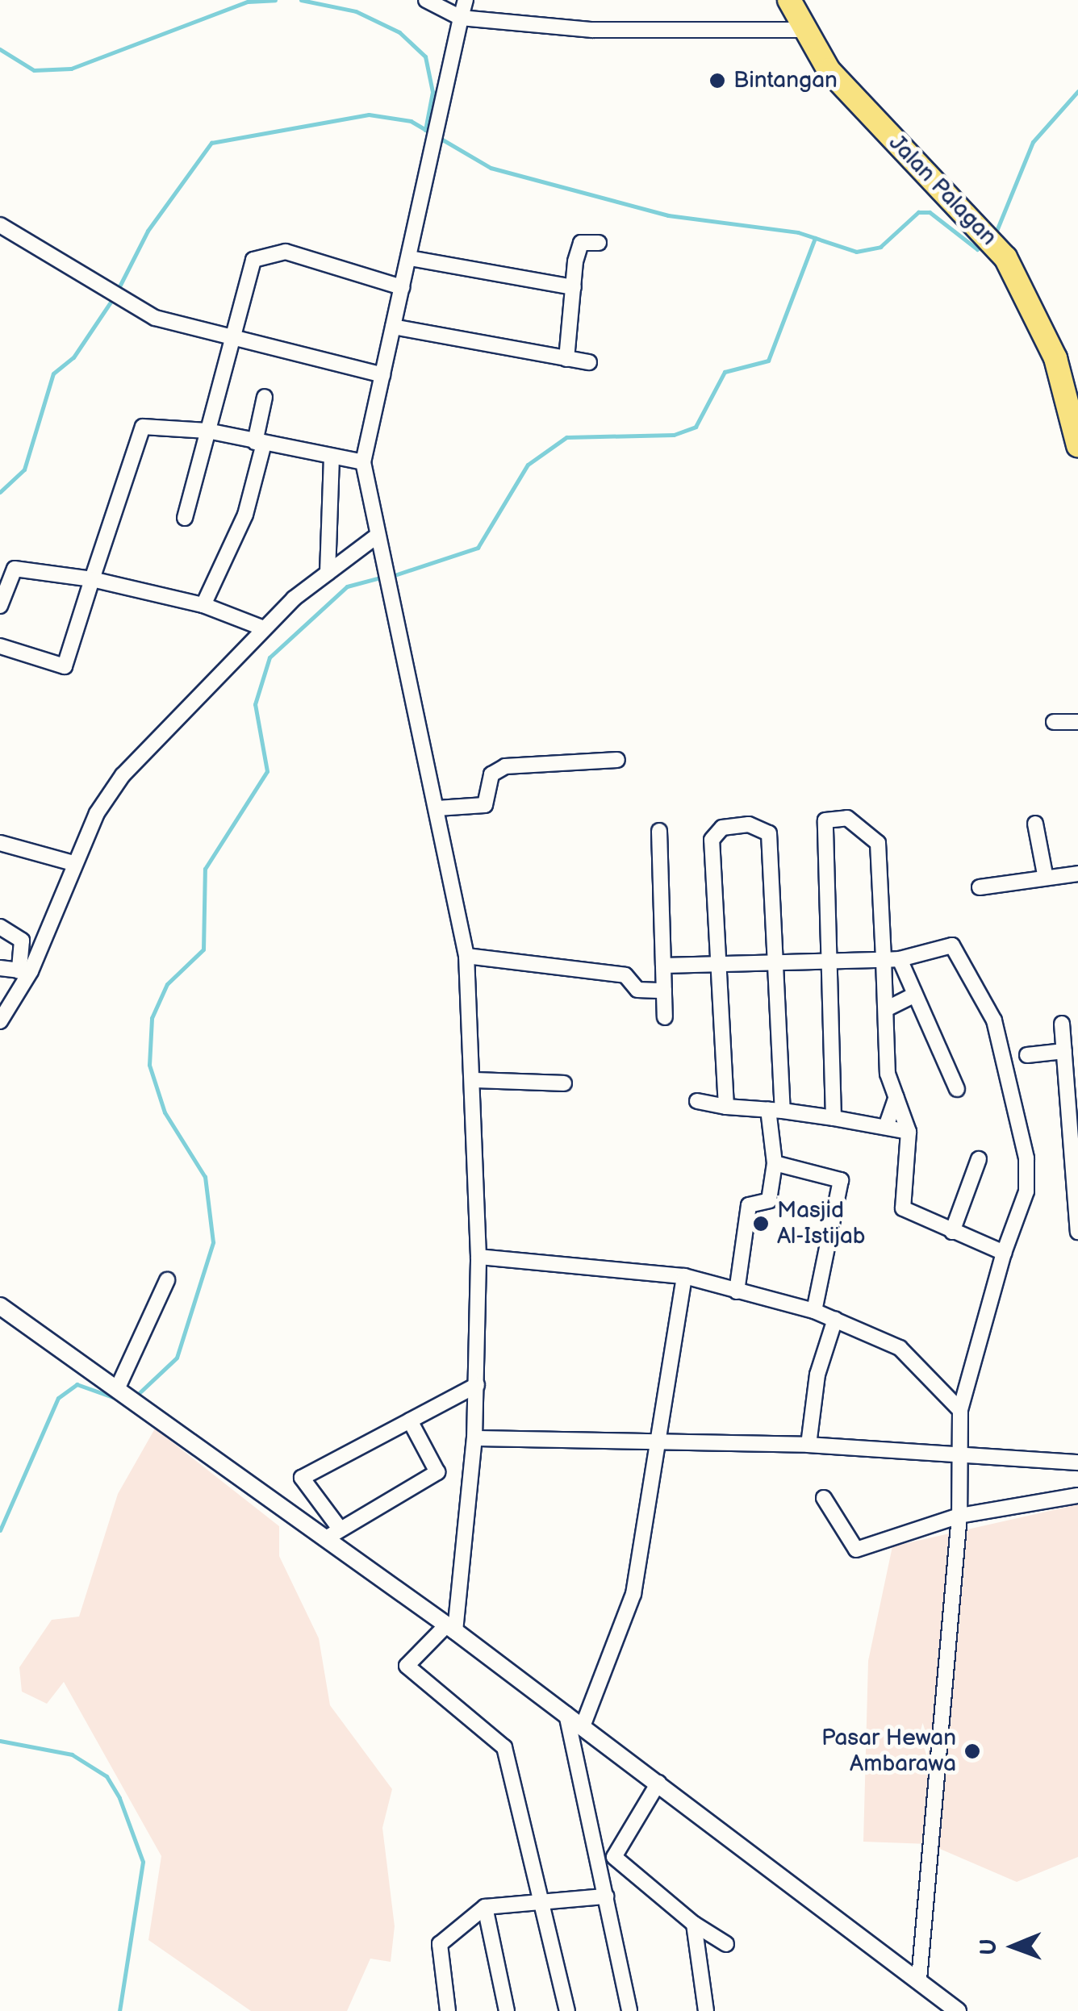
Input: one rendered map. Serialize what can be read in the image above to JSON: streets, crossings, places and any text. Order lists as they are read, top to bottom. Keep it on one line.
{"streets":{"main road":["Jalan Palagan"]},"places":["Bintangan","Masjid Al-Istijab","Pasar Hewan Ambarawa"],"north":"left"}
